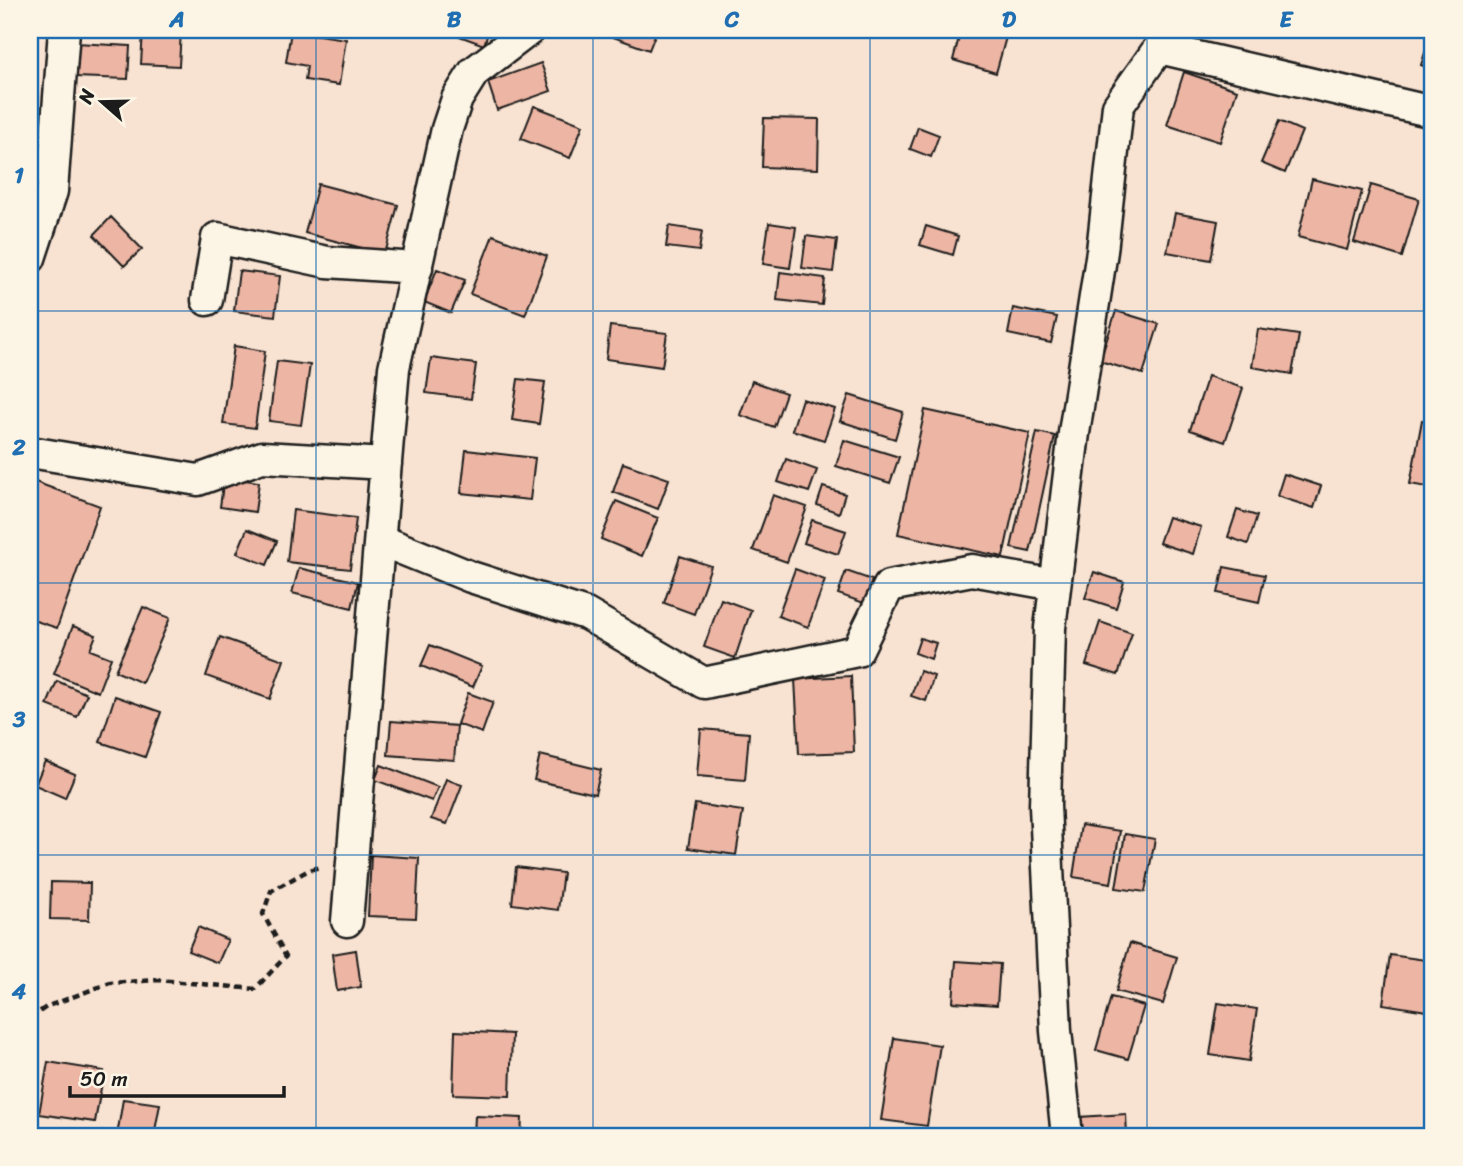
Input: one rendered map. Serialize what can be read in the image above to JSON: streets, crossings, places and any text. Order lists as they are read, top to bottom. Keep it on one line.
{"scale_bar":"50 m","north":"left","grid":{"columns":["A","B","C","D","E"],"rows":["1","2","3","4"]}}
